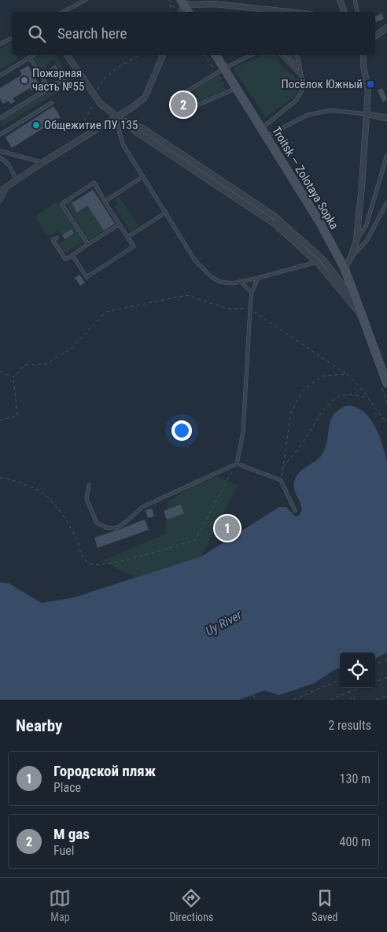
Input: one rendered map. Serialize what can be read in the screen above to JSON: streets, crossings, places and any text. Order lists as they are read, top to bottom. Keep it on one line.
{"streets":{"street":["Troitsk — Zolotaya Sopka"]},"water":["Uy River"],"places":{"other":["Пожарная часть №55","Общежитие ПУ 135"],"transit":["Посёлок Южный"]},"page":{"search":"Search here","pins":["2","1"],"heading":["Nearby","2 results"],"list":[{"mark":"1","name":"Городской пляж","note":"Place","value":"130 m"},{"mark":"2","name":"M gas","note":"Fuel","value":"400 m"}],"nav":["Map","Directions","Saved"]}}
